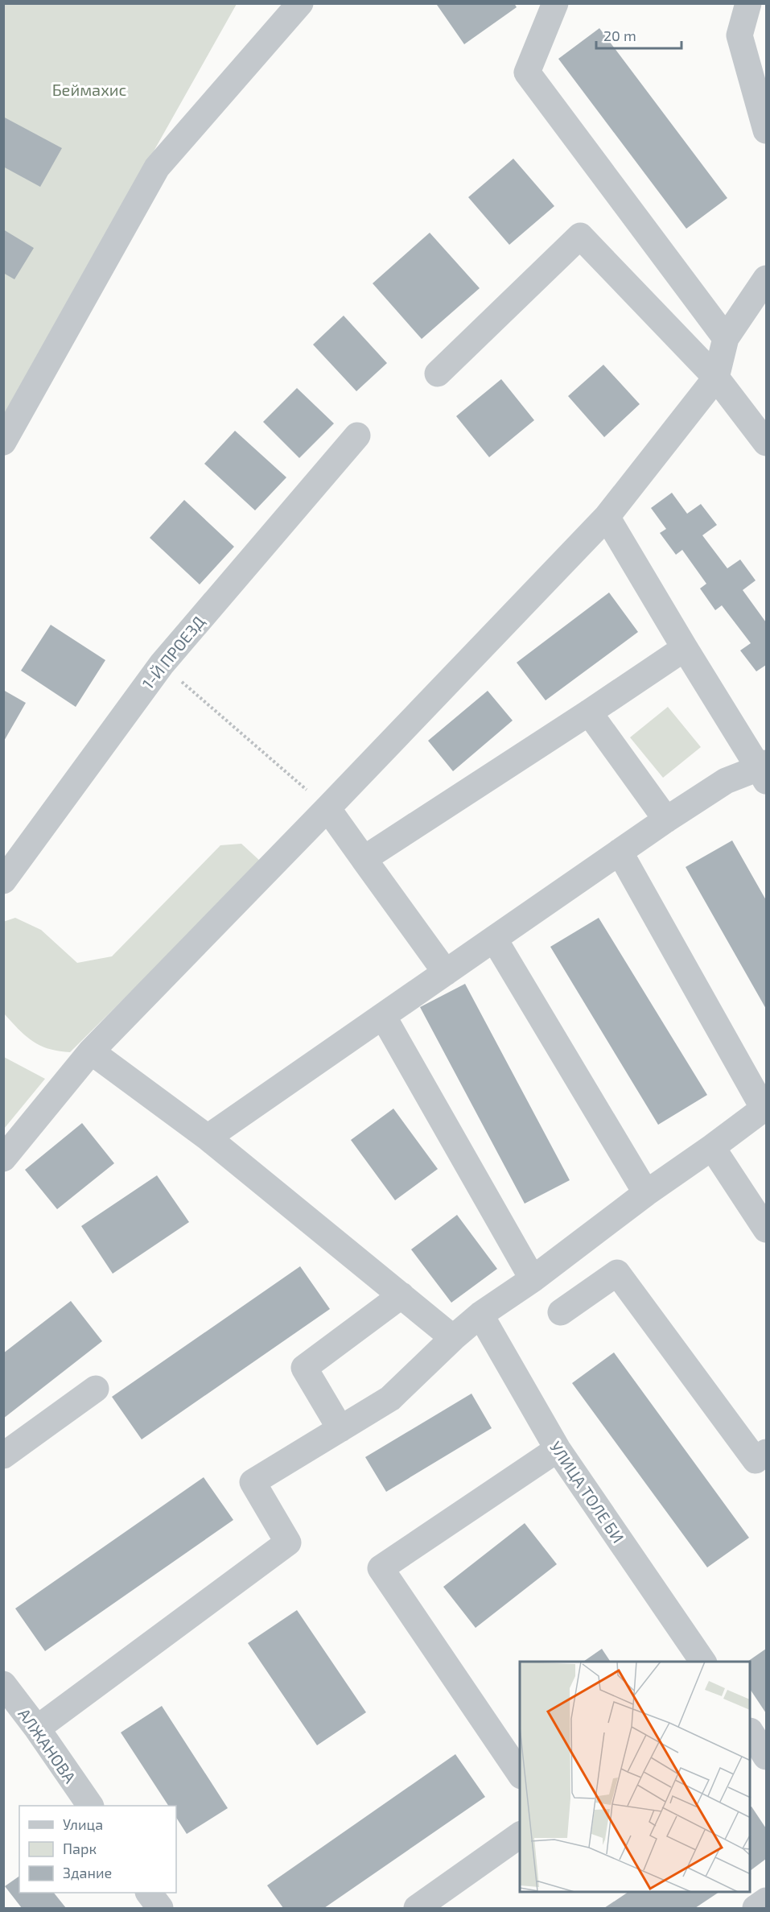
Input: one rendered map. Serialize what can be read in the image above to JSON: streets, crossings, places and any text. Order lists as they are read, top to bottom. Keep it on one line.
{"streets":{"street":["1-Й ПРОЕЗД","УЛИЦА ТОЛЕ БИ","АЛЖАНОВА"]},"parks":["Беймахис"],"legend":["Улица","Парк","Здание"],"scale_bar":"20 m"}
